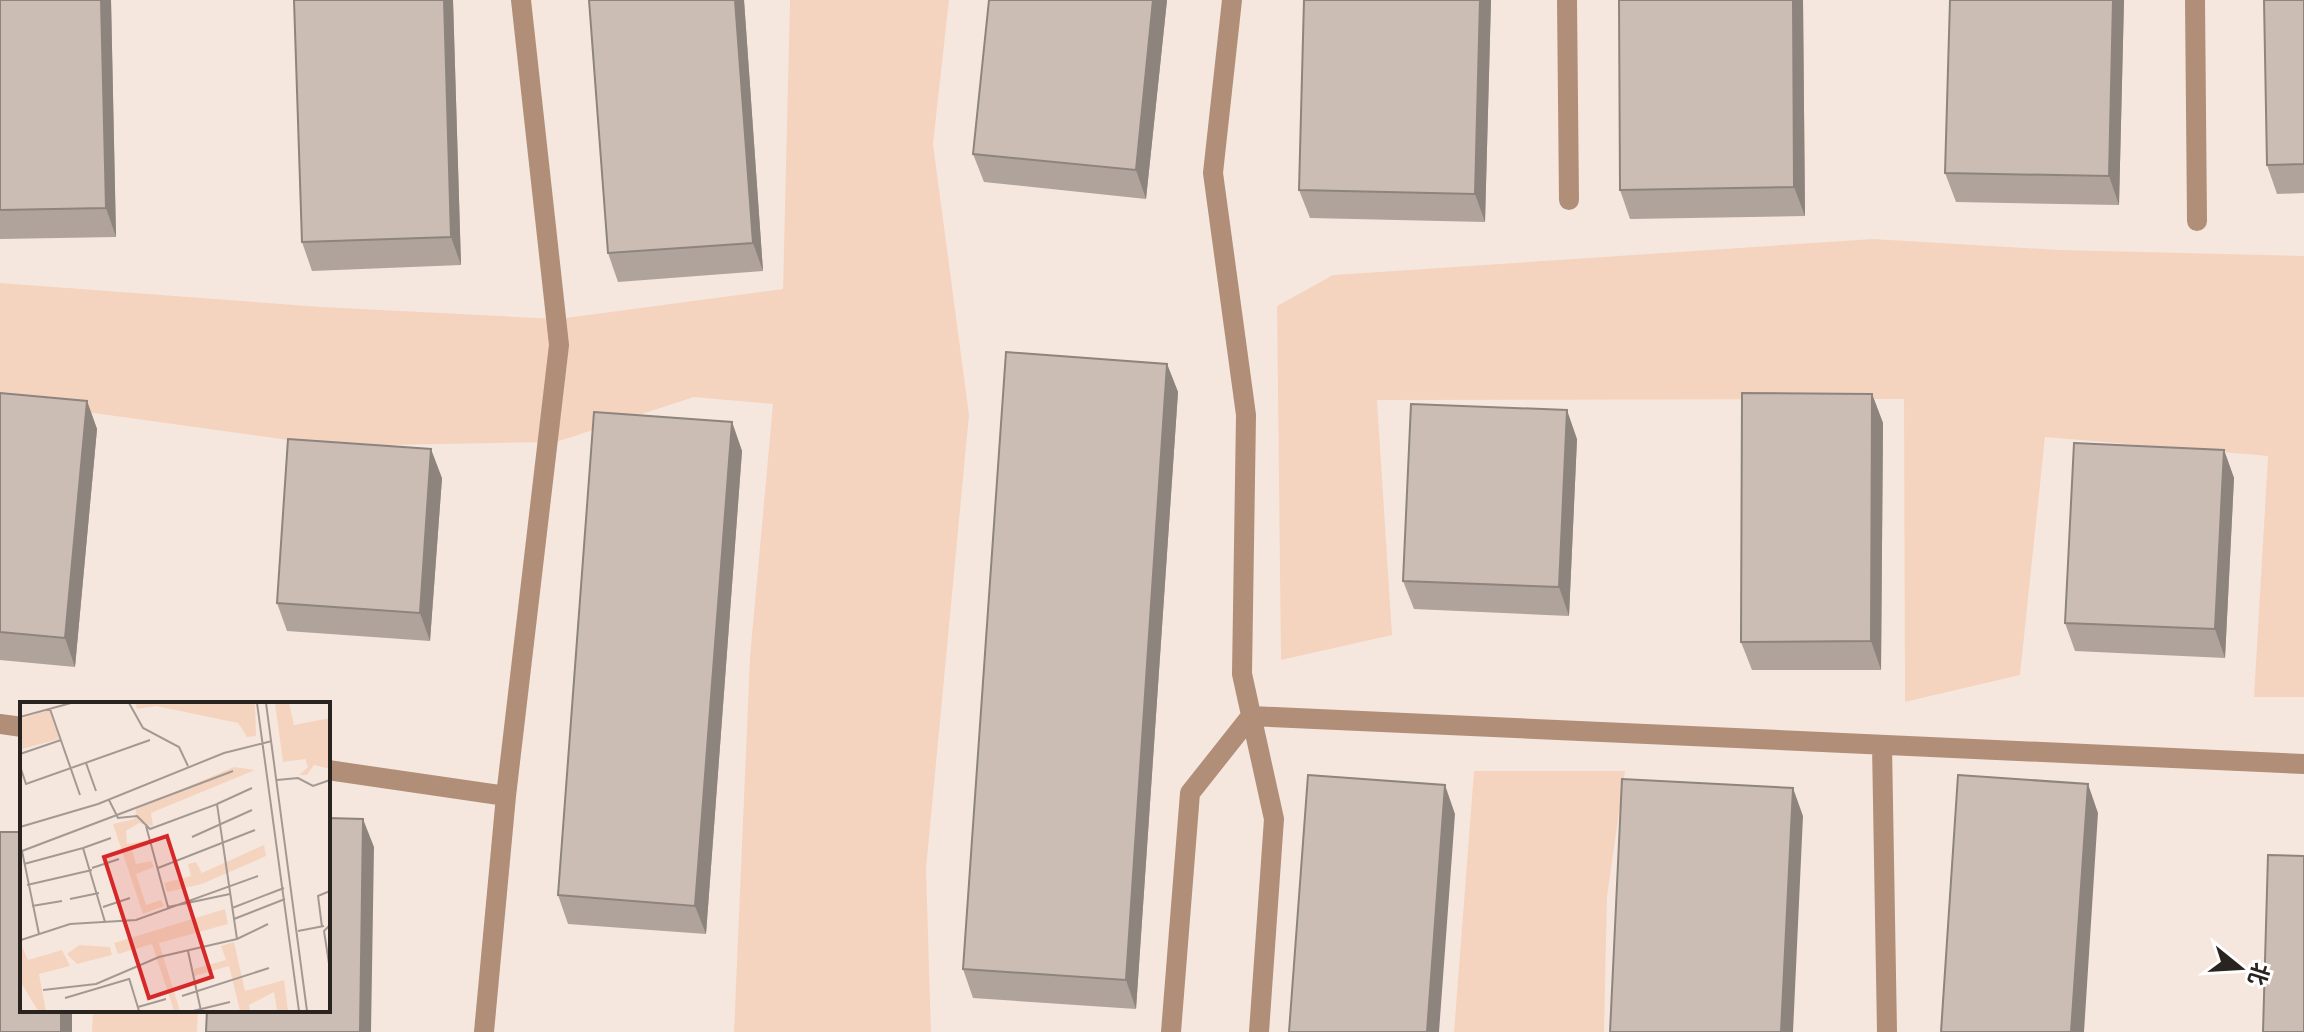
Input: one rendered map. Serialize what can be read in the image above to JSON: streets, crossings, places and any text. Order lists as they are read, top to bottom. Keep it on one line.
{"north":"right"}
